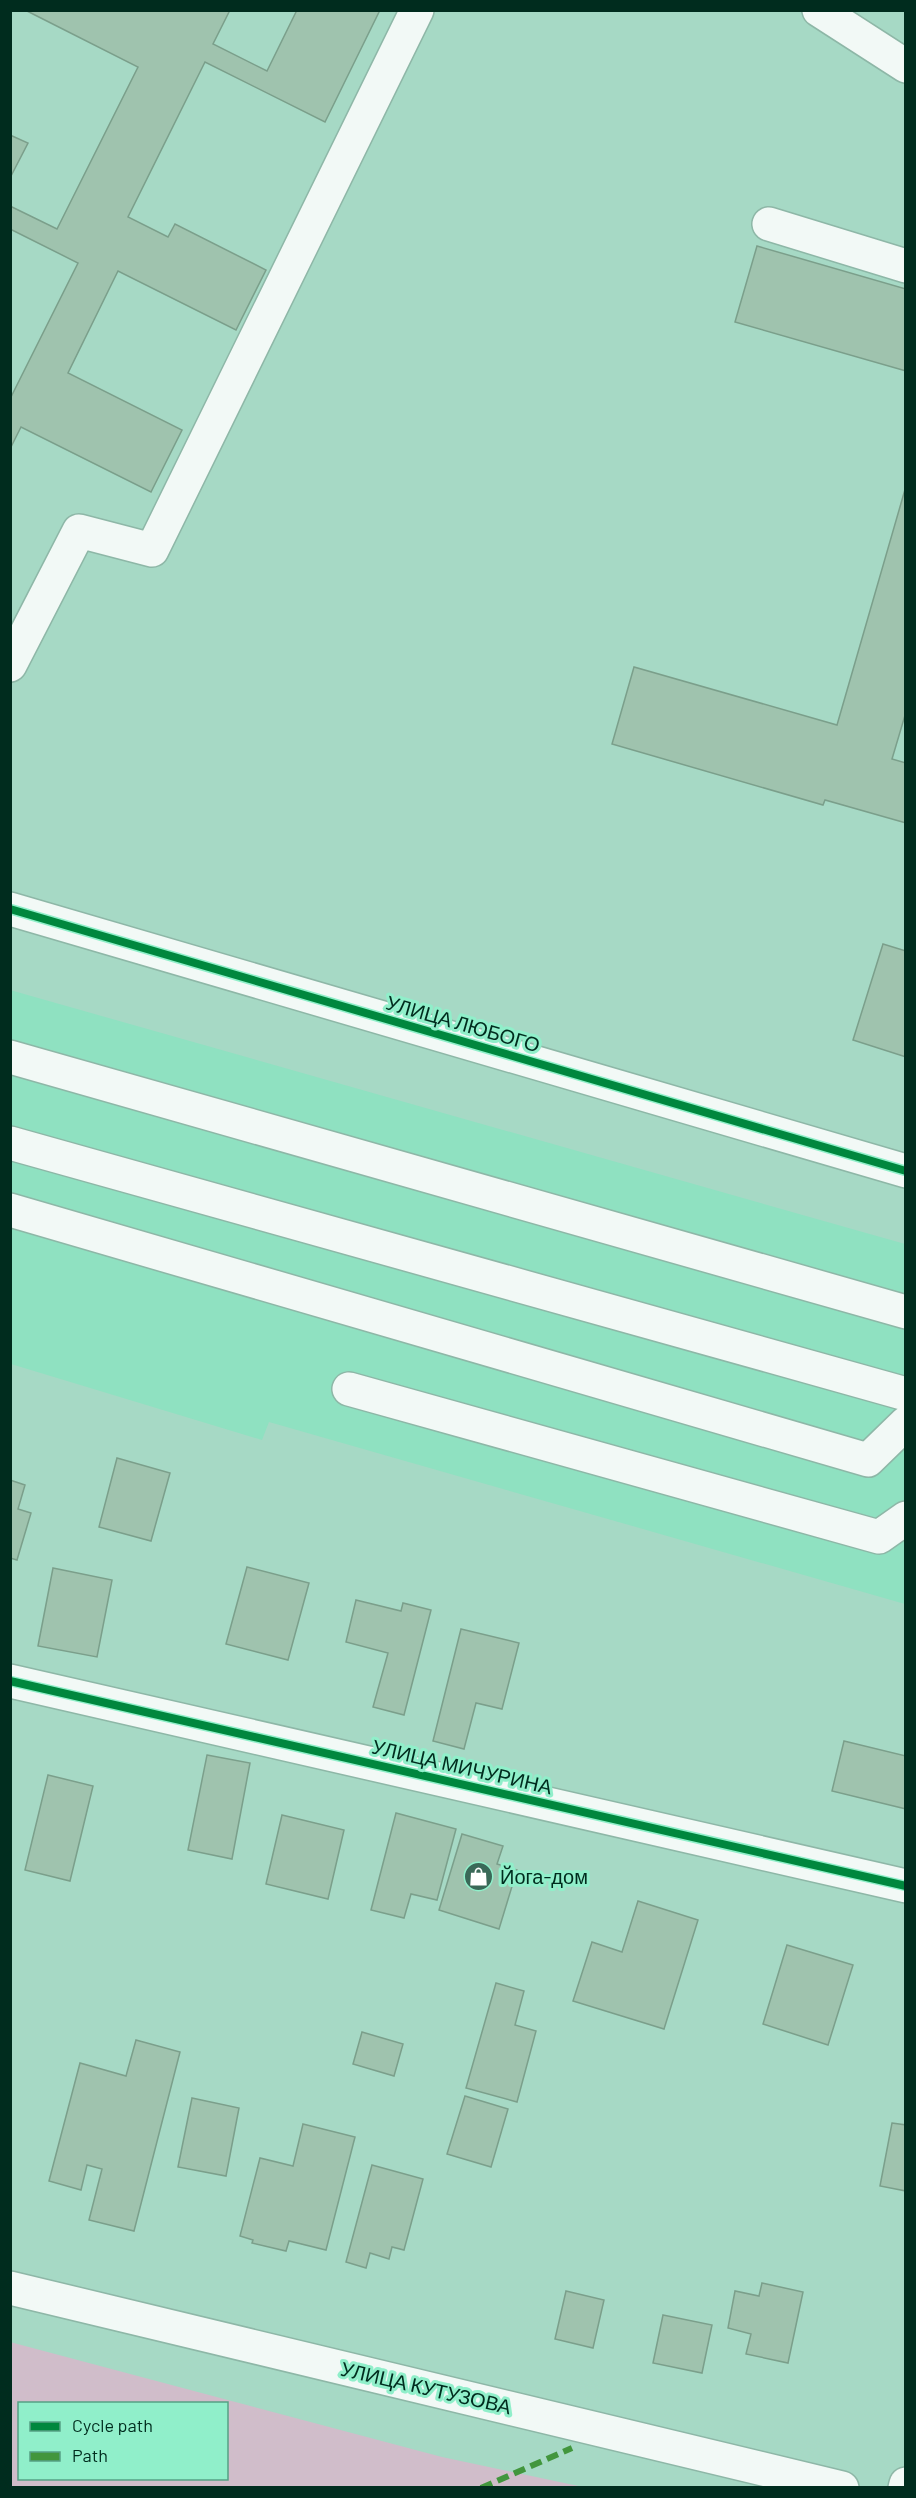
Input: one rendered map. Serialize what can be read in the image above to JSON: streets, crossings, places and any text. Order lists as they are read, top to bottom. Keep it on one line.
{"streets":{"street":["УЛИЦА ЛЮБОГО","УЛИЦА МИЧУРИНА","УЛИЦА КУТУЗОВА"]},"places":{"shop":["Йога-дом"]},"legend":["Cycle path","Path"]}
